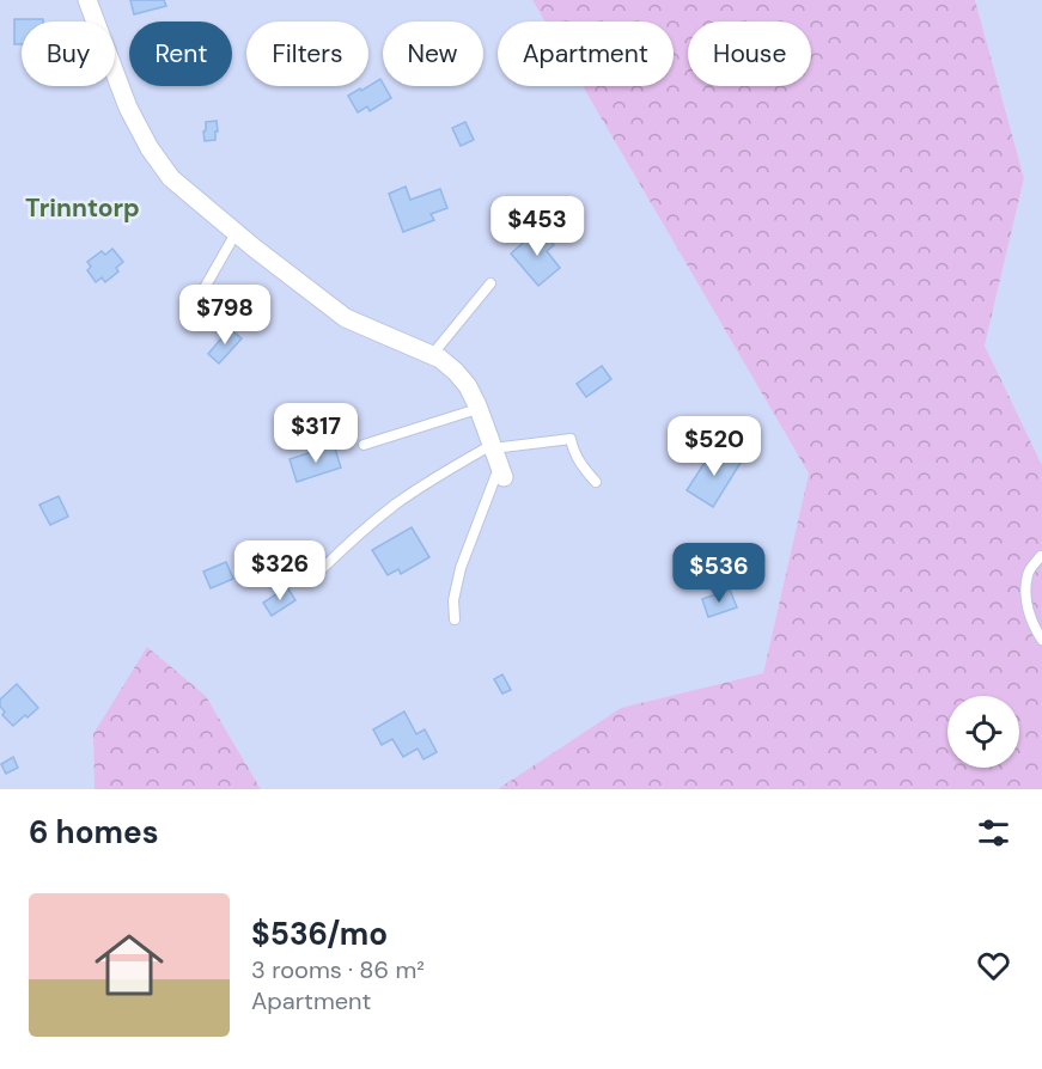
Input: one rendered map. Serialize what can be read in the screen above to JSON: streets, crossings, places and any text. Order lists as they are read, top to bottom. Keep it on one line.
{"districts":["Trinntorp"],"page":{"chip":["Buy","Rent","Filters","New","Apartment","House"],"price":["$453","$798","$317","$520","$326","$536"],"heading":"6 homes","list":[{"name":"$536/mo","note":"3 rooms · 86 m² · Apartment"}]}}
